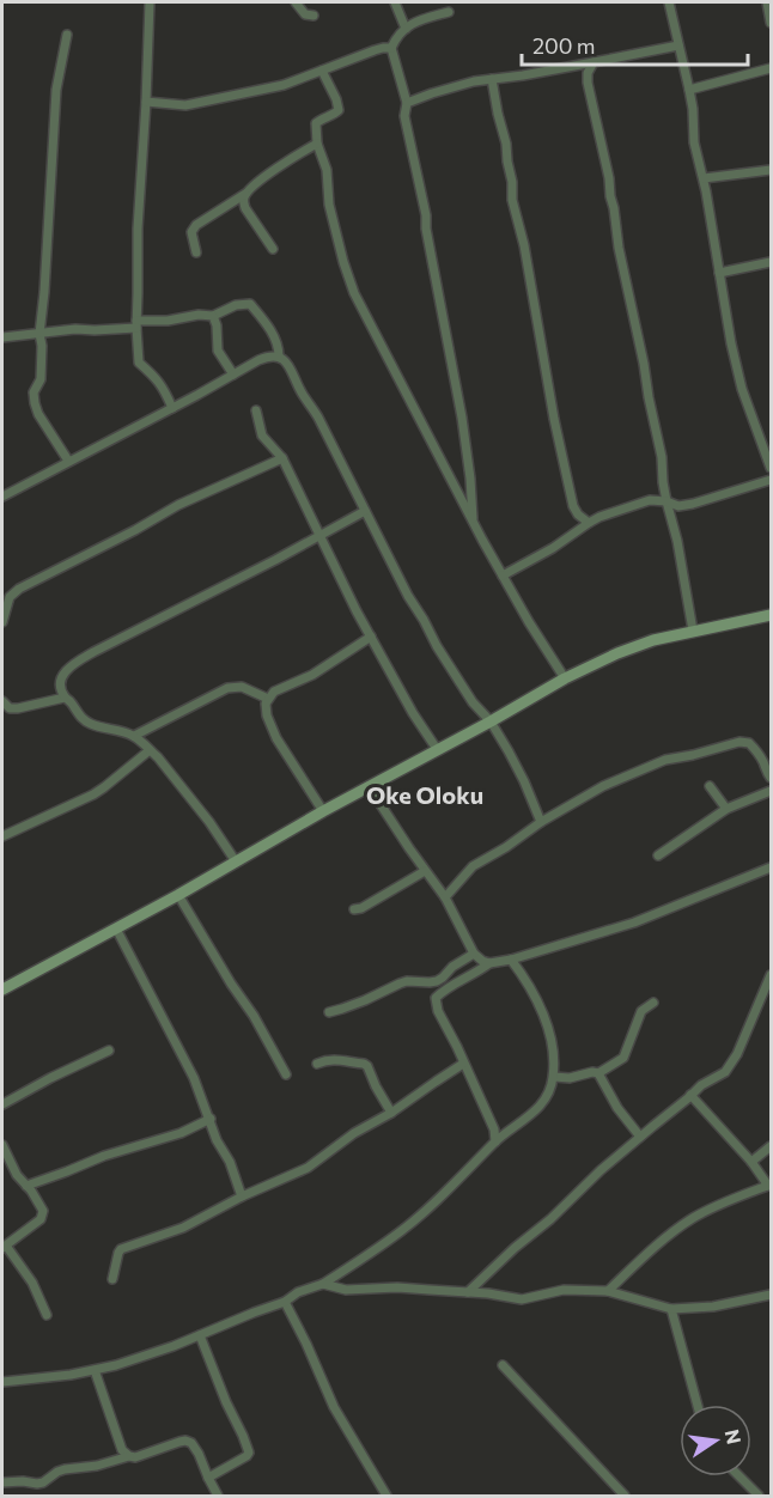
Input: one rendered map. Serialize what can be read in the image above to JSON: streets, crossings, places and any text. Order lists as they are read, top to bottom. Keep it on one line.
{"districts":["Oke Oloku"],"scale_bar":"200 m","north":"right"}
